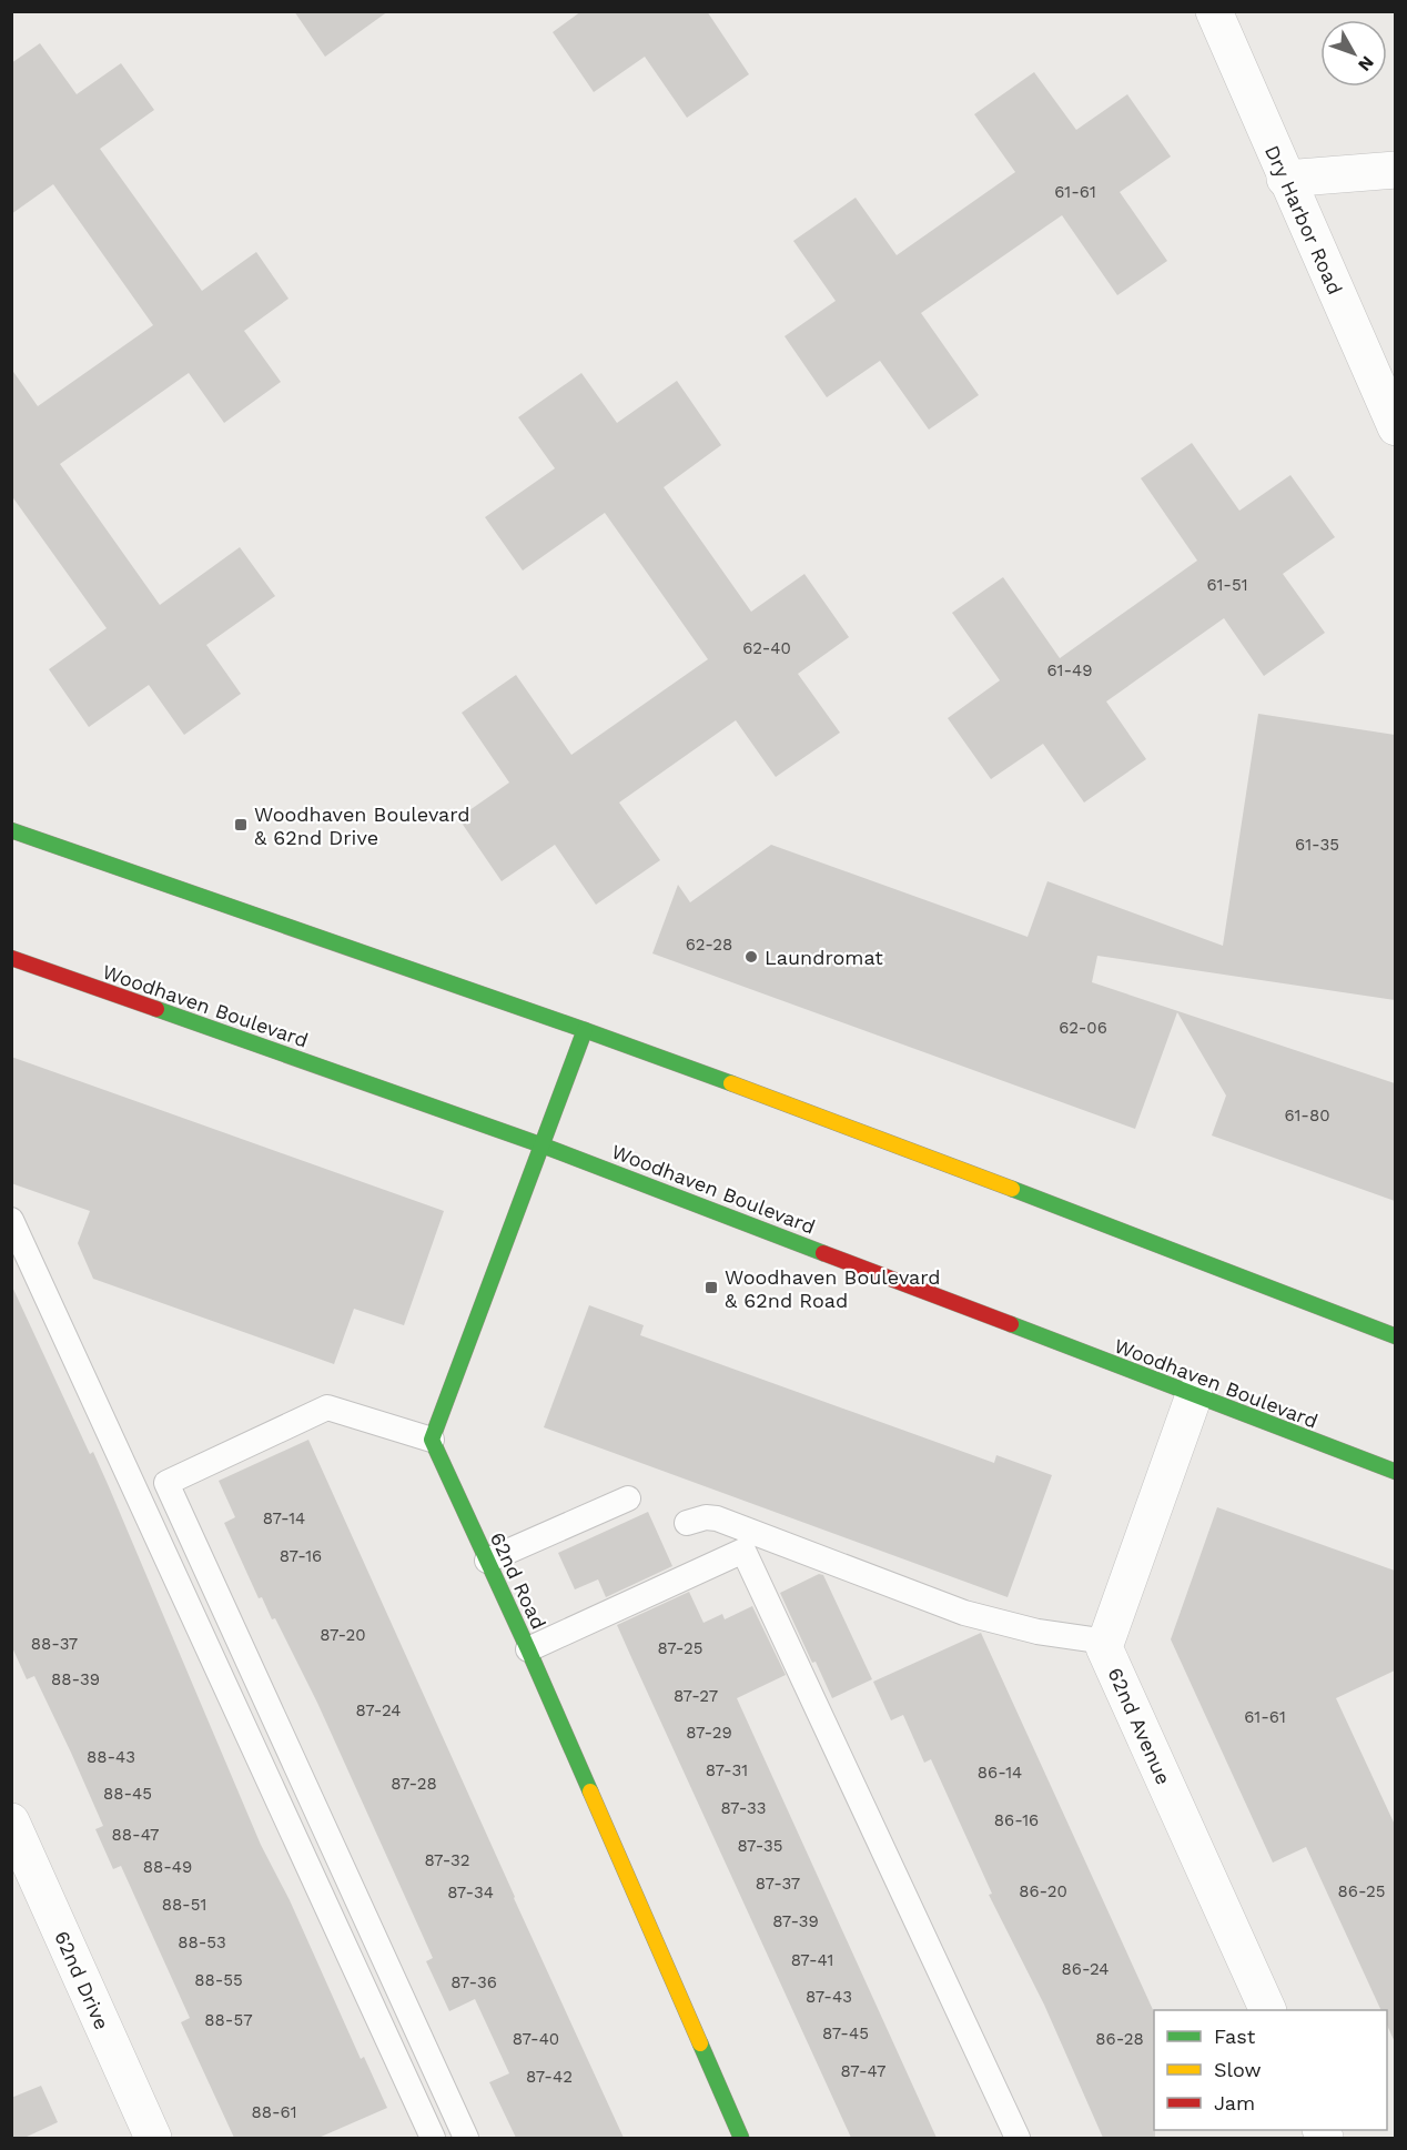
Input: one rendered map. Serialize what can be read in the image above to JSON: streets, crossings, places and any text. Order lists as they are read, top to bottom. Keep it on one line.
{"streets":{"main road":["Woodhaven Boulevard","62nd Road"],"street":["Dry Harbor Road","62nd Avenue","62nd Drive"]},"crossings":[["Woodhaven Boulevard","62nd Avenue"]],"places":{"transit":["Woodhaven Boulevard & 62nd Drive","Woodhaven Boulevard & 62nd Road"],"other":["Laundromat"]},"house_numbers":["61-61","61-51","62-40","61-49","61-35","62-28","62-06","61-80","87-14","87-16","87-20","88-37","87-25","88-39","87-27","87-24","61-61","87-29","88-43","87-31","86-14","87-28","88-45","87-33","86-16","88-47","87-35","87-32","88-49","87-37","86-20","86-25","87-34","88-51","87-39","88-53","87-41","86-24","88-55","87-36","87-43","88-57","87-45","87-40","86-28","87-47","87-42","88-61"],"legend":["Fast","Slow","Jam"],"north":"bottom right"}
